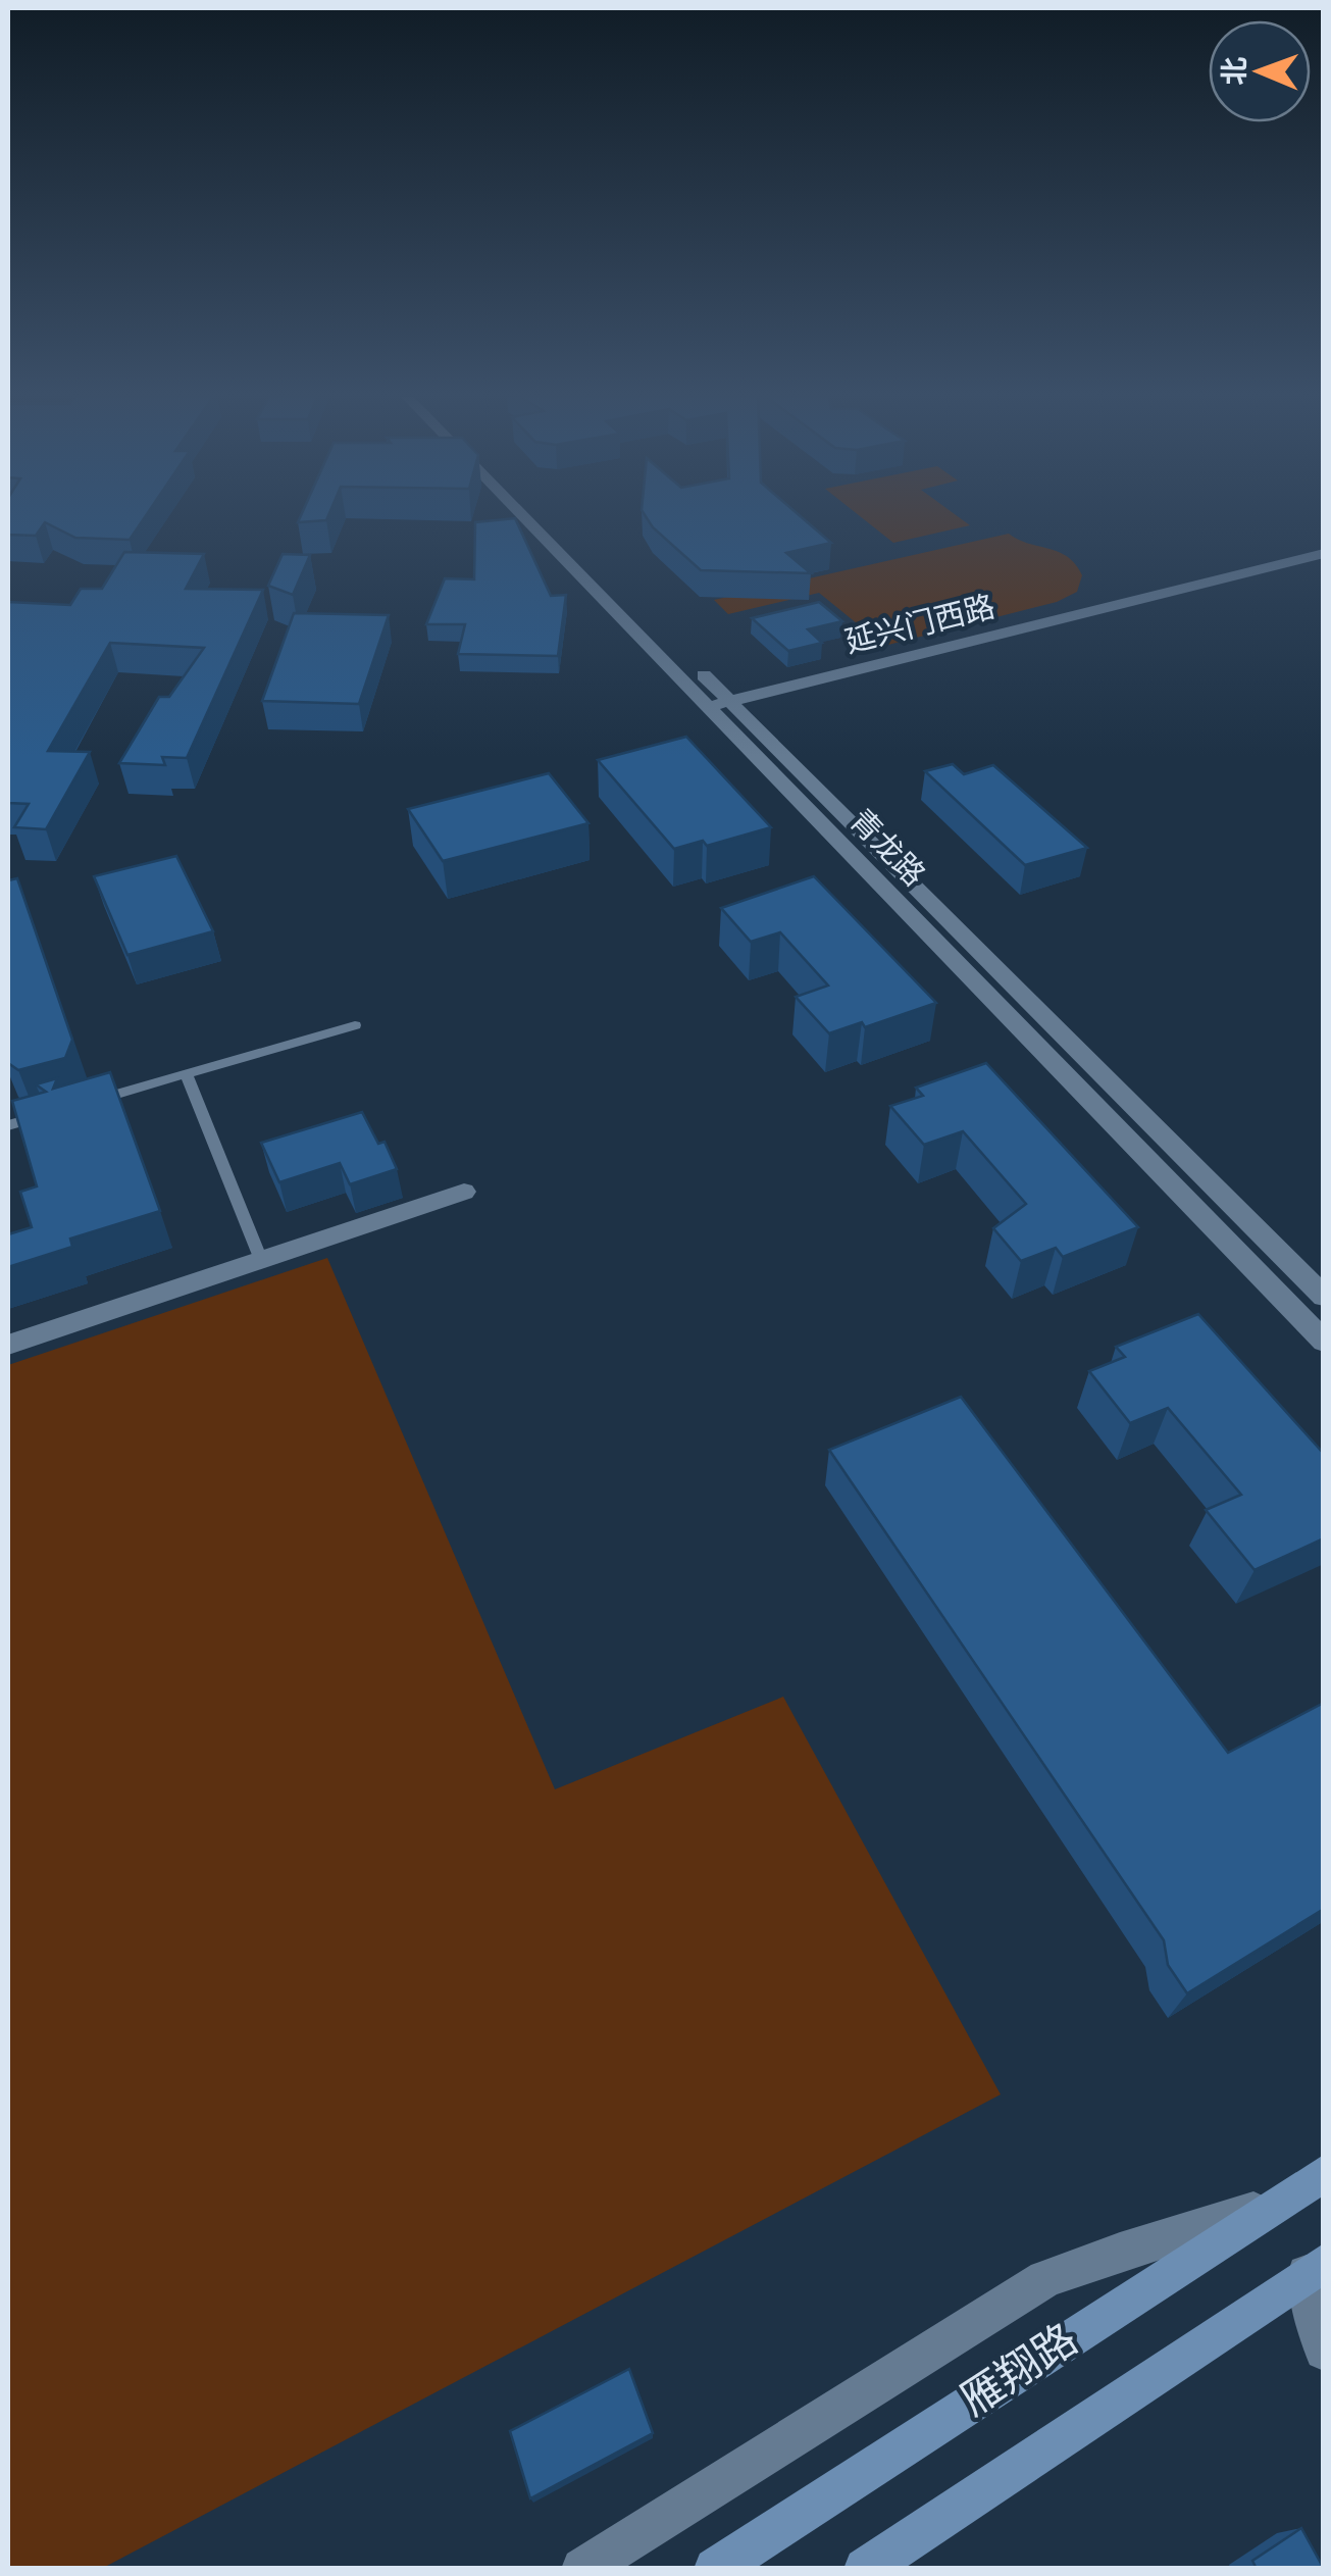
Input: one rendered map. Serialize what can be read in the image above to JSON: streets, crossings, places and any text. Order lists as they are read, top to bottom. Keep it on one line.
{"streets":{"main road":["雁翔路"],"street":["延兴门西路","青龙路"]},"crossings":[["延兴门西路","青龙路"]],"north":"left"}
